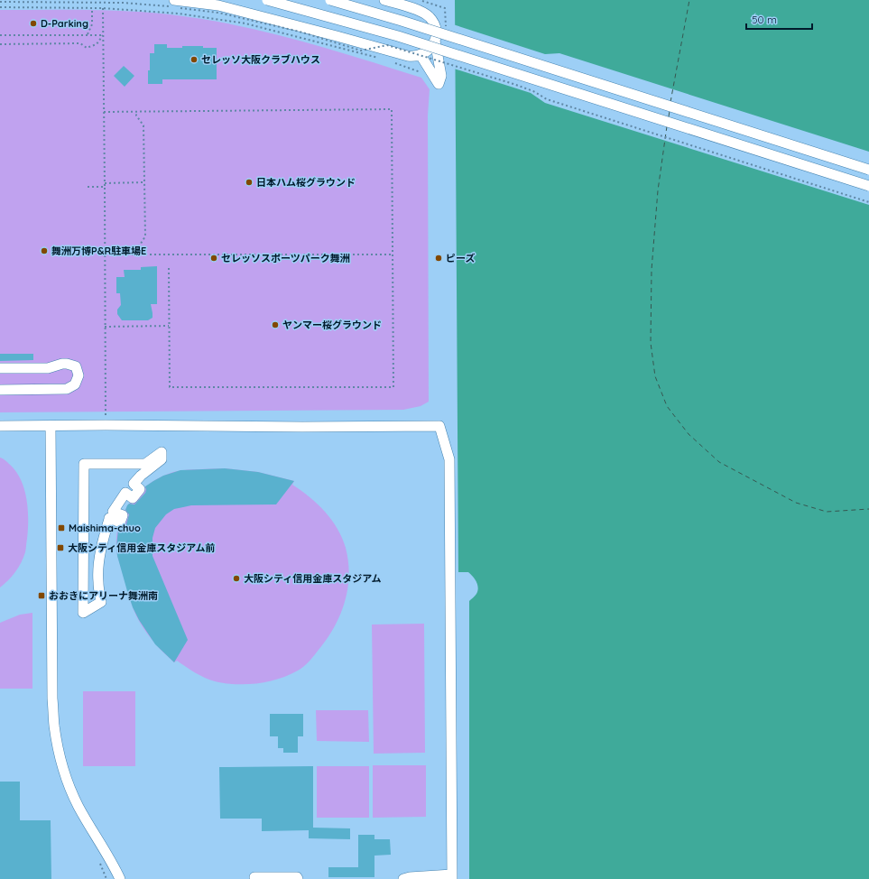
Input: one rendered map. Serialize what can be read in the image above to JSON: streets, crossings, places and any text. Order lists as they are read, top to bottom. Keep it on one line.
{"places":{"other":["D-Parking","セレッソ大阪クラブハウス","日本ハム桜グラウンド","舞洲万博P&R駐車場E","セレッソスポーツパーク舞洲","ピーズ","ヤンマー桜グラウンド","大阪シティ信用金庫スタジアム"],"transit":["Maishima-chuo","大阪シティ信用金庫スタジアム前","おおきにアリーナ舞洲南"]},"scale_bar":"50 m"}
